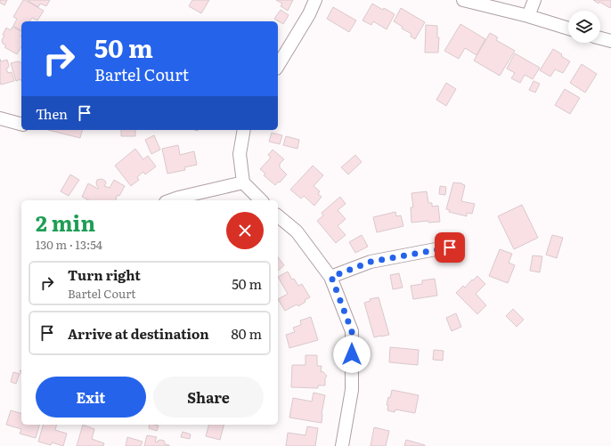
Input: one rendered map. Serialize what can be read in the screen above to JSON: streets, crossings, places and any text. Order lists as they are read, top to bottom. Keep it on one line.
{"page":{"turn":["50 m","Bartel Court"],"then":"Then","heading":["2 min","130 m · 13:54"],"list":[{"name":"Turn right","note":"Bartel Court","value":"50 m"},{"name":"Arrive at destination","value":"80 m"}],"buttons":["Exit","Share"]}}
